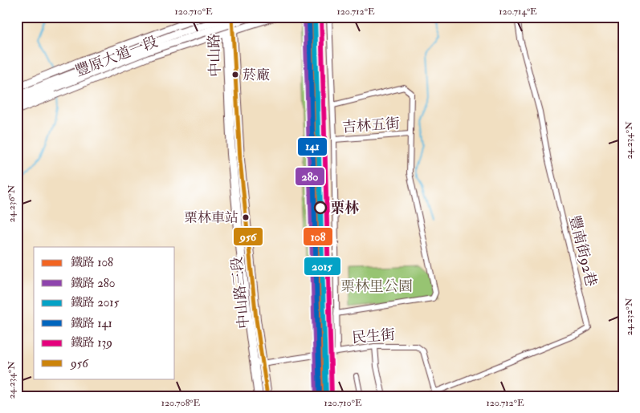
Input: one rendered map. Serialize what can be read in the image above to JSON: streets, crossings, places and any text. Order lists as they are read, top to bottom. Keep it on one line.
{"streets":{"main road":["中山路","中山路三段"],"street":["豐原大道一段","吉林五街","豐南街92巷","民生街"]},"crossings":[["中山路","豐原大道一段"],["中山路","中山路三段"],["豐南街92巷","民生街"],["中山路三段","民生街"]],"parks":["栗林里公園"],"places":["菸廠","栗林","栗林車站"],"lines":["rail line 108","rail line 280","rail line 2015","rail line 141","rail line 139","transit line 956"],"legend":["鐵路 108","鐵路 280","鐵路 2015","鐵路 141","鐵路 139","956"],"coordinates":["120.710°E","120.712°E","120.714°E","24.234°N","24.236°N","24.232°N","120.708°E"]}
